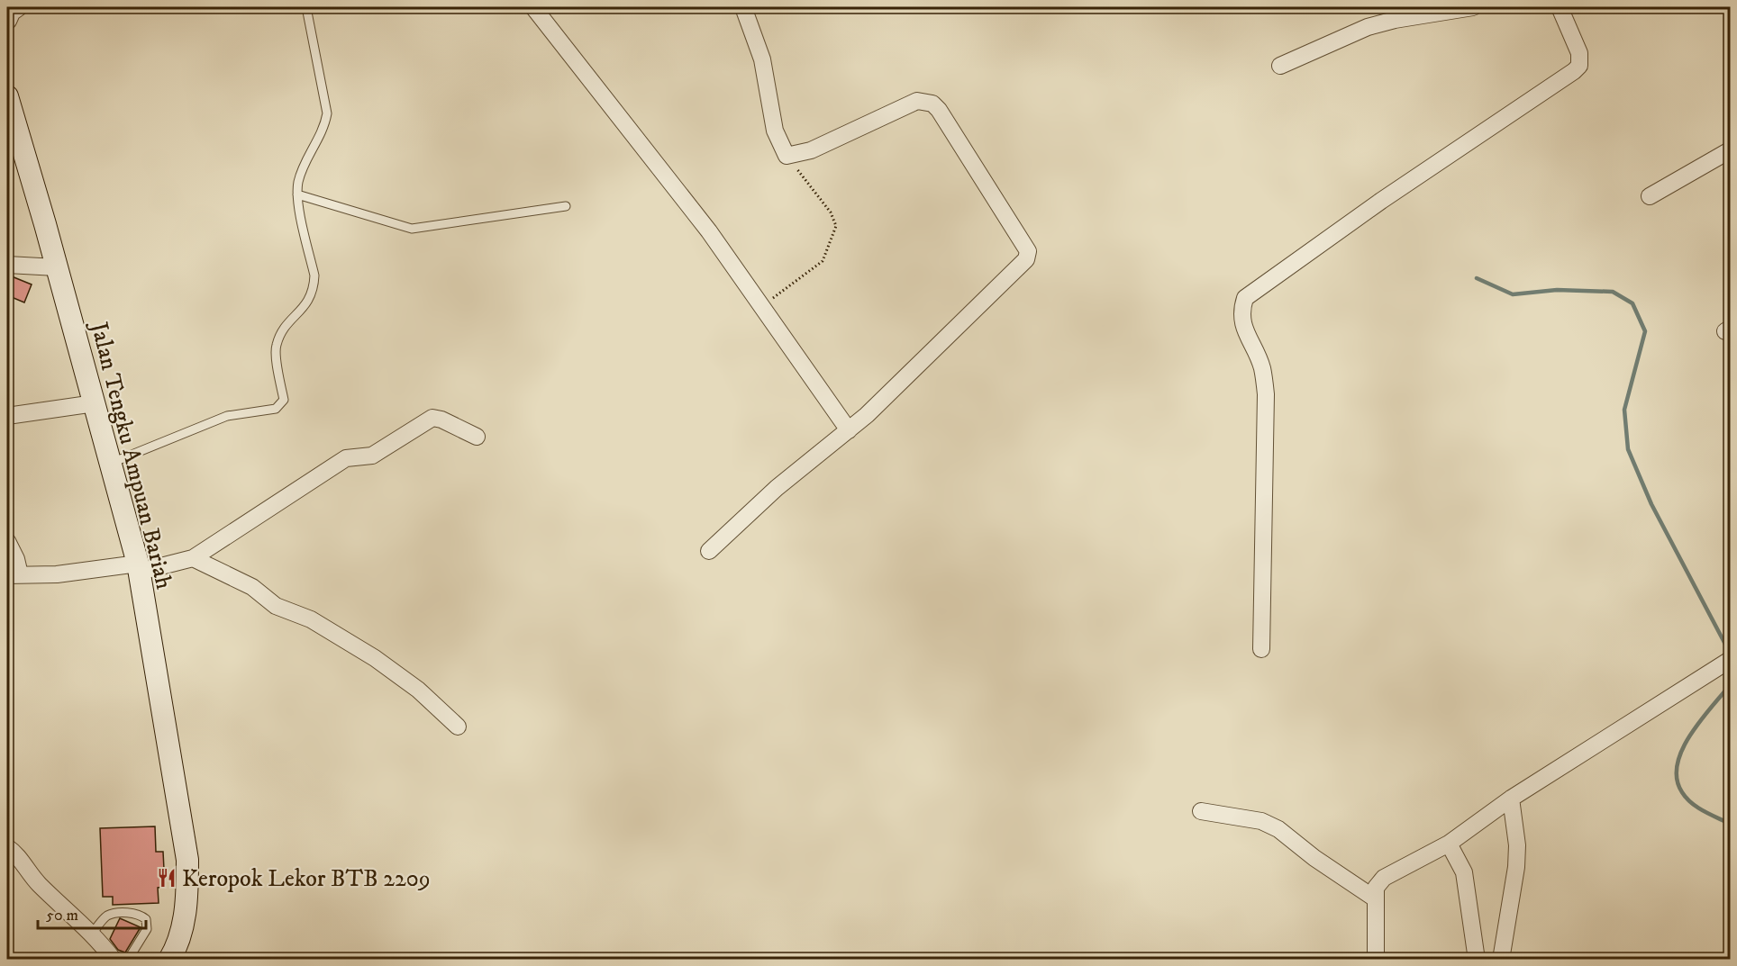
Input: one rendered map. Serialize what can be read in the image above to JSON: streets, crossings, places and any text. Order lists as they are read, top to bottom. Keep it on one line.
{"streets":{"main road":["Jalan Tengku Ampuan Bariah"]},"places":{"restaurant":["Keropok Lekor BTB 2209"]},"scale_bar":"50 m"}
